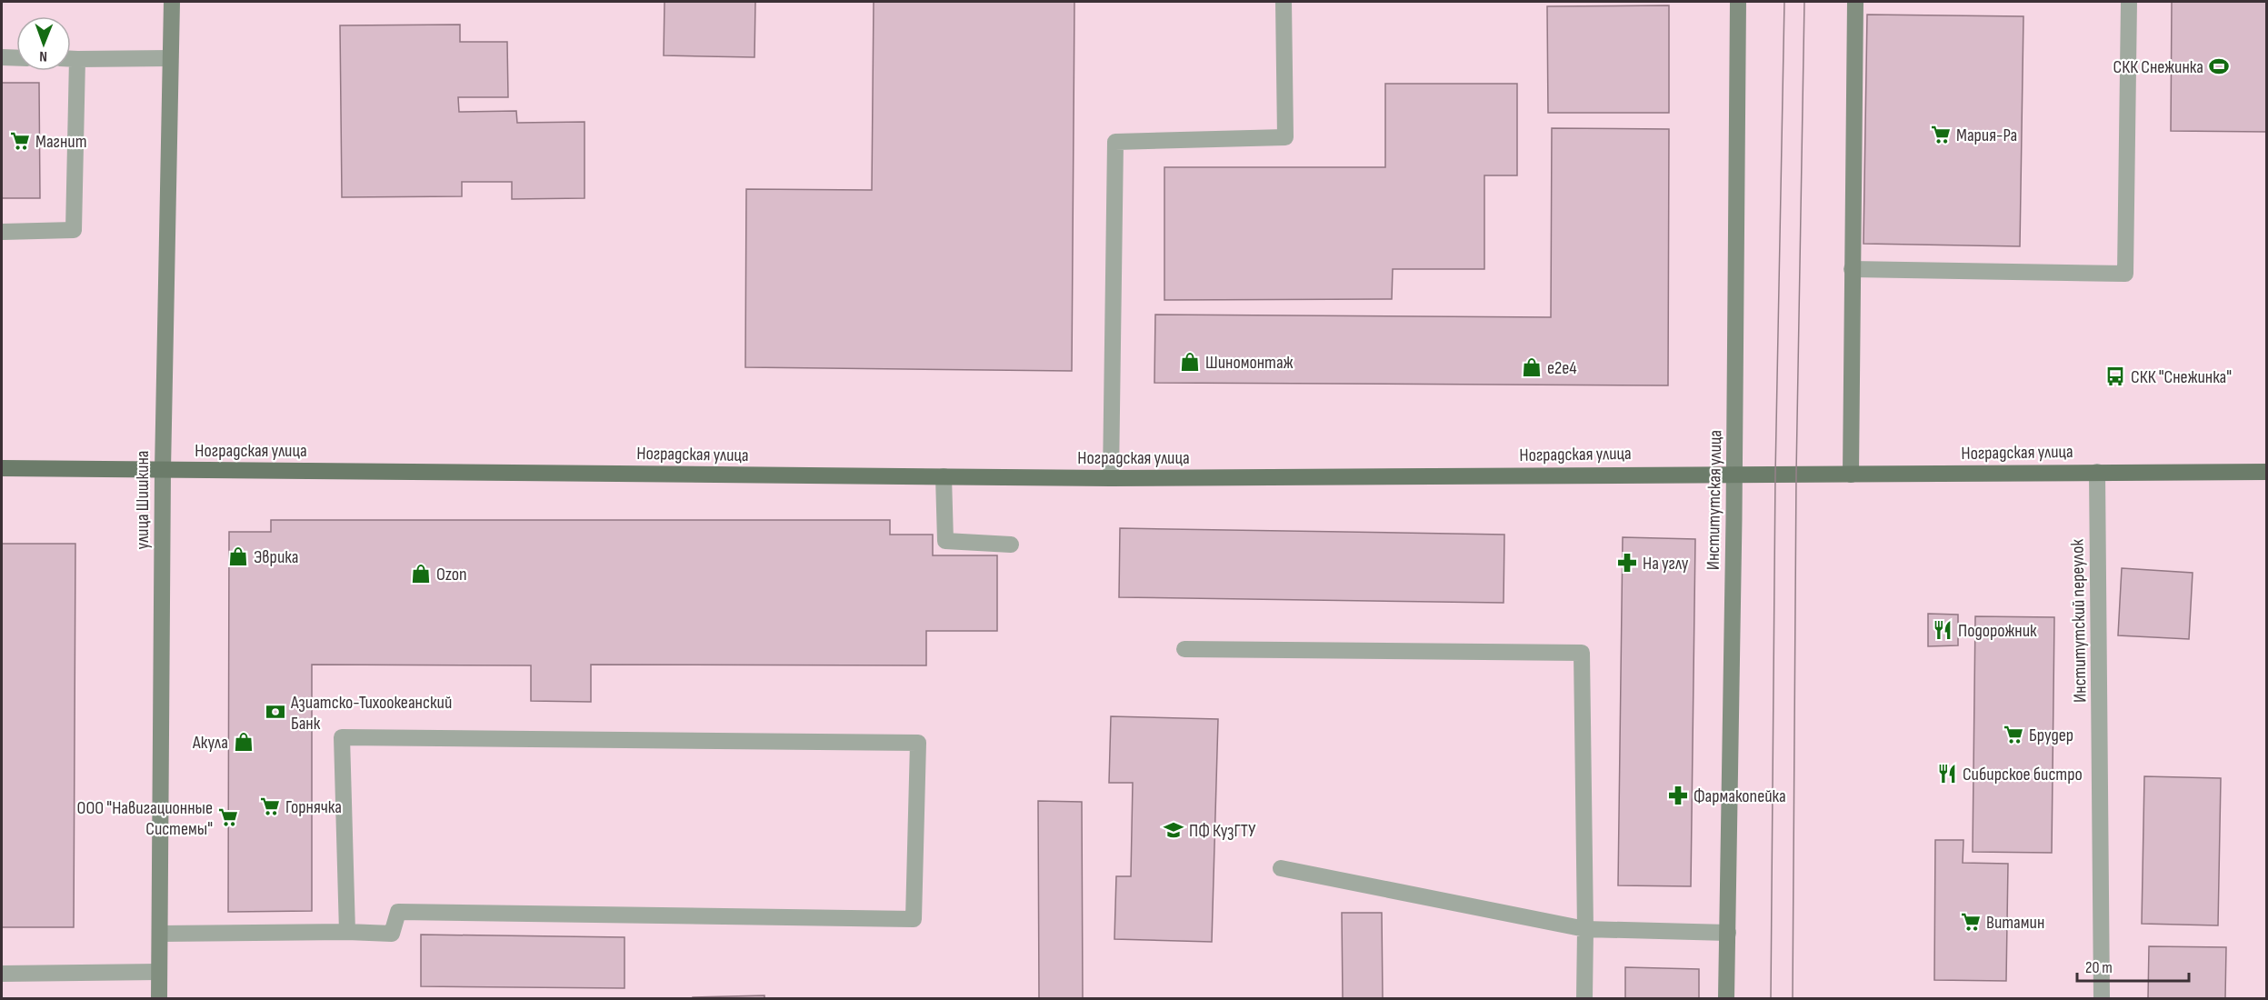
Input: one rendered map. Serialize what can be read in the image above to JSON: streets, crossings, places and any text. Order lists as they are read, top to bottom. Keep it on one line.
{"streets":{"main road":["Ноградская улица","улица Шишкина","Институтская улица"],"street":["Институтский переулок"]},"crossings":[["Ноградская улица","улица Шишкина"],["Ноградская улица","Институтская улица"],["Ноградская улица","Институтский переулок"]],"places":{"sports":["СКК Снежинка"],"supermarket":["Мария-Ра","Магнит","Брудер","Горнячка","ООО \"Навигационные Системы\"","Витамин"],"shop":["Шиномонтаж","e2e4","Эврика","Ozon","Акула"],"bus stop":["СКК \"Снежинка\""],"pharmacy":["На углу","Фармакопейка"],"restaurant":["Подорожник","Сибирское бистро"],"bank":["Азиатско-Тихоокеанский Банк"],"school or university":["ПФ КузГТУ"]},"scale_bar":"20 m","north":"bottom"}
